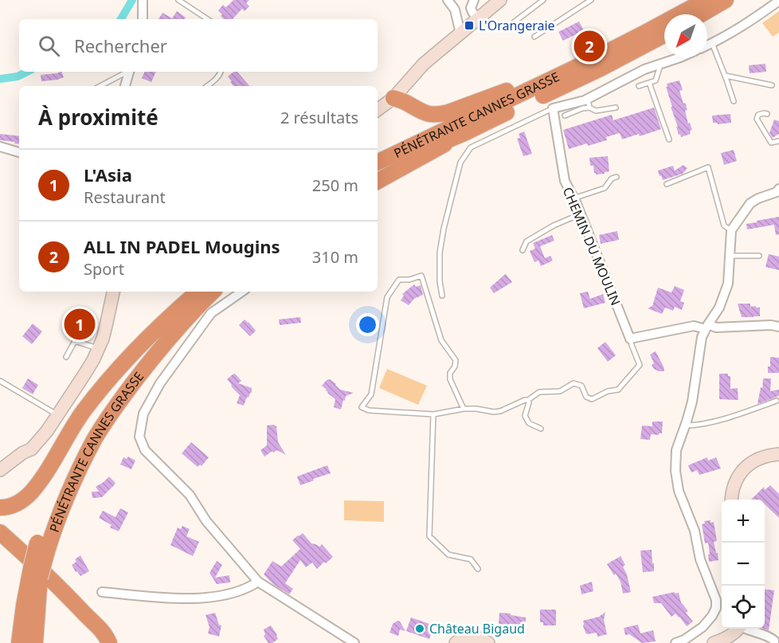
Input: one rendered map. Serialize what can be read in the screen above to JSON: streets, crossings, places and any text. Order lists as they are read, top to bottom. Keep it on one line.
{"streets":{"highway":["PÉNÉTRANTE CANNES GRASSE"],"street":["CHEMIN DU MOULIN"]},"places":{"transit":["L'Orangeraie"],"other":["Château Bigaud"]},"north":"bottom left","page":{"search":"Rechercher","pins":["2","1"],"heading":["À proximité","2 résultats"],"list":[{"mark":"1","name":"L'Asia","note":"Restaurant","value":"250 m"},{"mark":"2","name":"ALL IN PADEL Mougins","note":"Sport","value":"310 m"}],"map_buttons":["+","−"]}}
